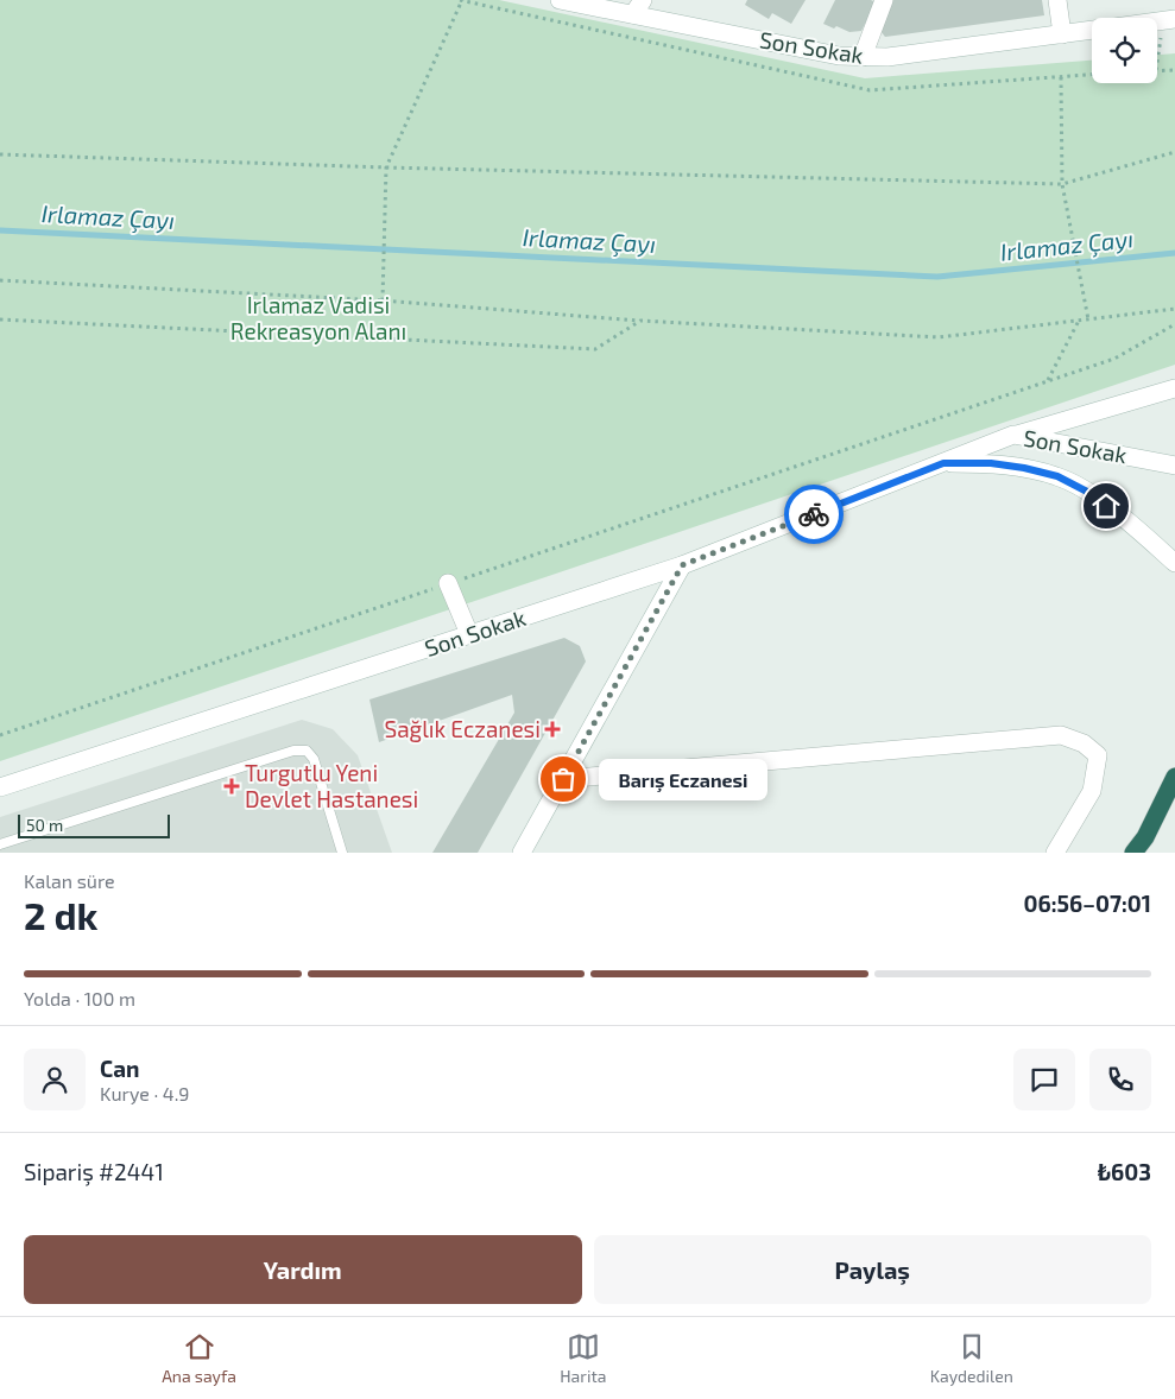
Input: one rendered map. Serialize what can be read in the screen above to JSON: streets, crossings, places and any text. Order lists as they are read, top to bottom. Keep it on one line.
{"streets":{"main road":["Son Sokak"]},"water":["Irlamaz Çayı"],"parks":["Irlamaz Vadisi Rekreasyon Alanı"],"places":{"health":["Sağlık Eczanesi","Turgutlu Yeni Devlet Hastanesi"],"other":["Barış Eczanesi"]},"scale_bar":"50 m","page":{"bubble":"Barış Eczanesi","scale":"50 m","heading":["2 dk","Kalan süre","06:56–07:01"],"panel":["Can","Kurye · 4.9","Sipariş #2441","₺603"],"bar":"Yolda · 100 m","buttons":["Yardım","Paylaş"],"tabs":["Ana sayfa","Harita","Kaydedilen"]}}
